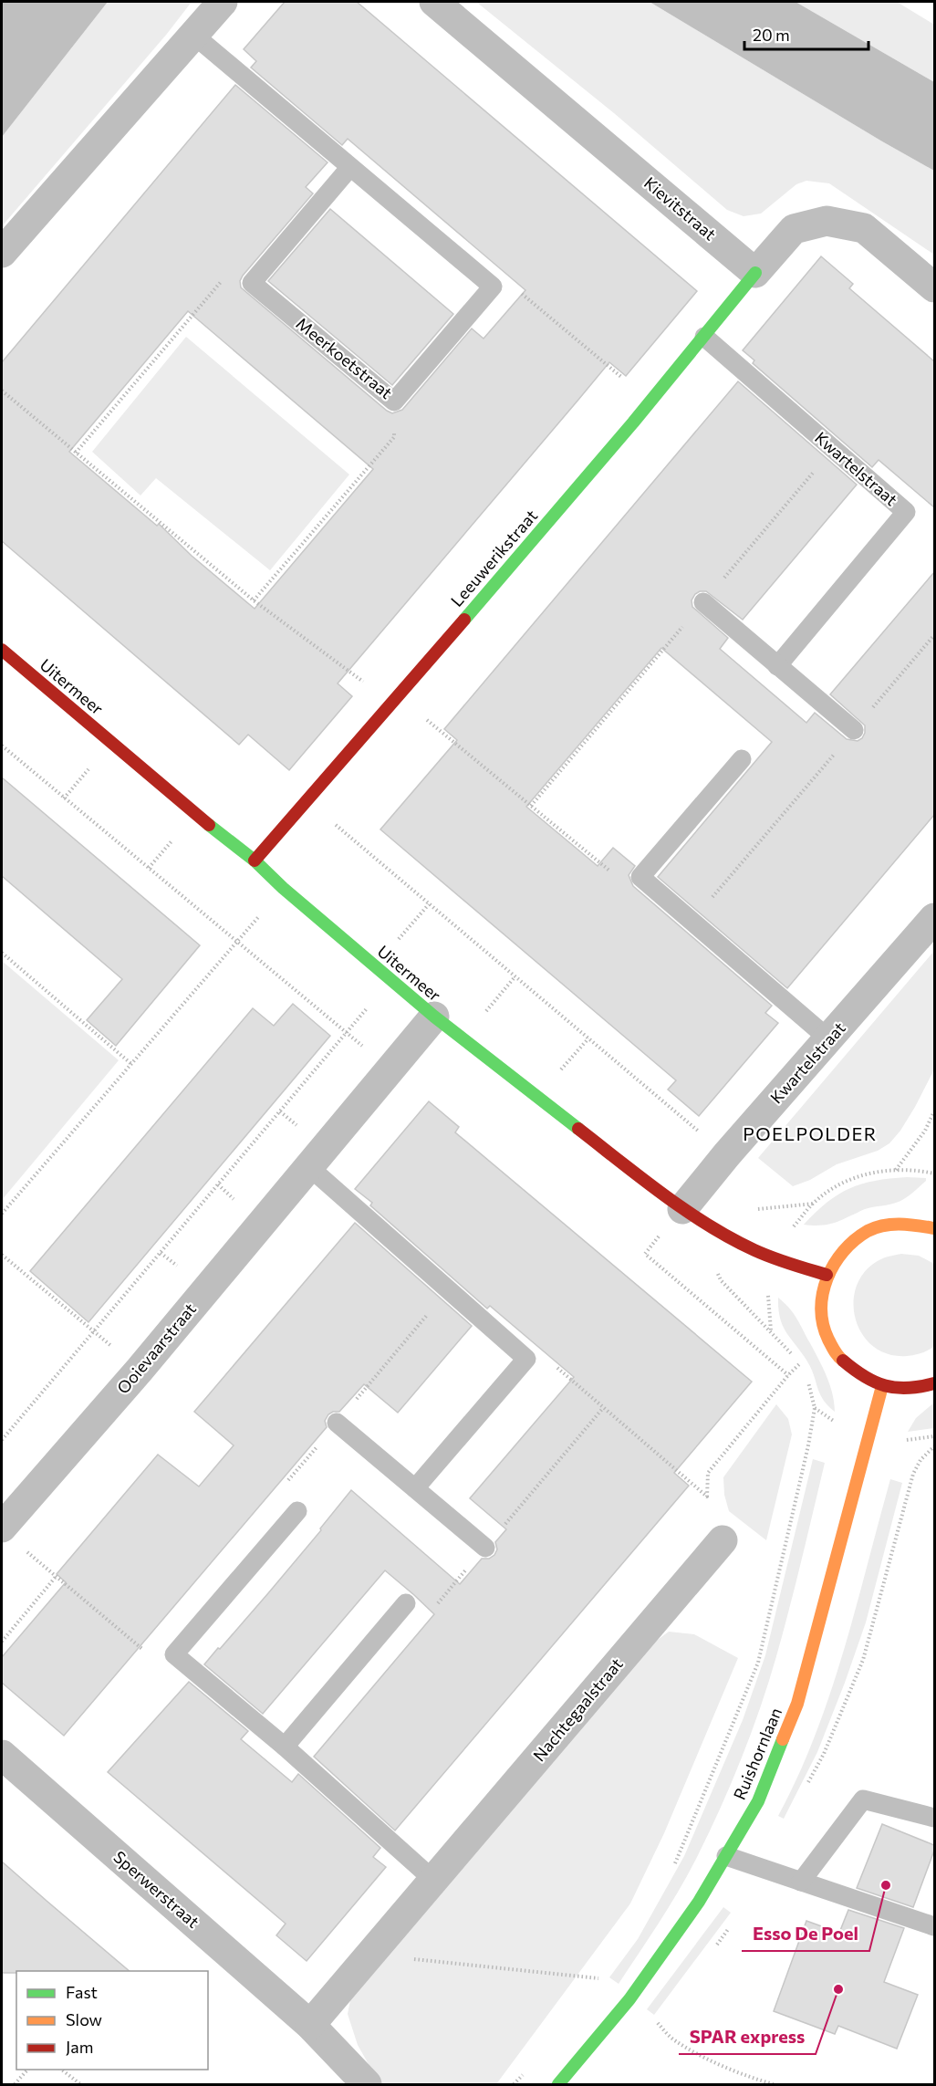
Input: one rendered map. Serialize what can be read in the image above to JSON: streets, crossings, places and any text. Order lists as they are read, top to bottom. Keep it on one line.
{"streets":{"street":["Kievitstraat","Kwartelstraat","Leeuwerikstraat","Uitermeer","Ooievaarstraat","Nachtegaalstraat","Ruishornlaan","Sperwerstraat"],"lane":["Meerkoetstraat"]},"crossings":[["Kievitstraat","Leeuwerikstraat"],["Kwartelstraat","Leeuwerikstraat"],["Kwartelstraat","Uitermeer"],["Leeuwerikstraat","Uitermeer"],["Uitermeer","Ooievaarstraat"],["Nachtegaalstraat","Sperwerstraat"]],"districts":["POELPOLDER"],"places":["Esso De Poel","SPAR express"],"legend":["Fast","Slow","Jam"],"scale_bar":"20 m"}
